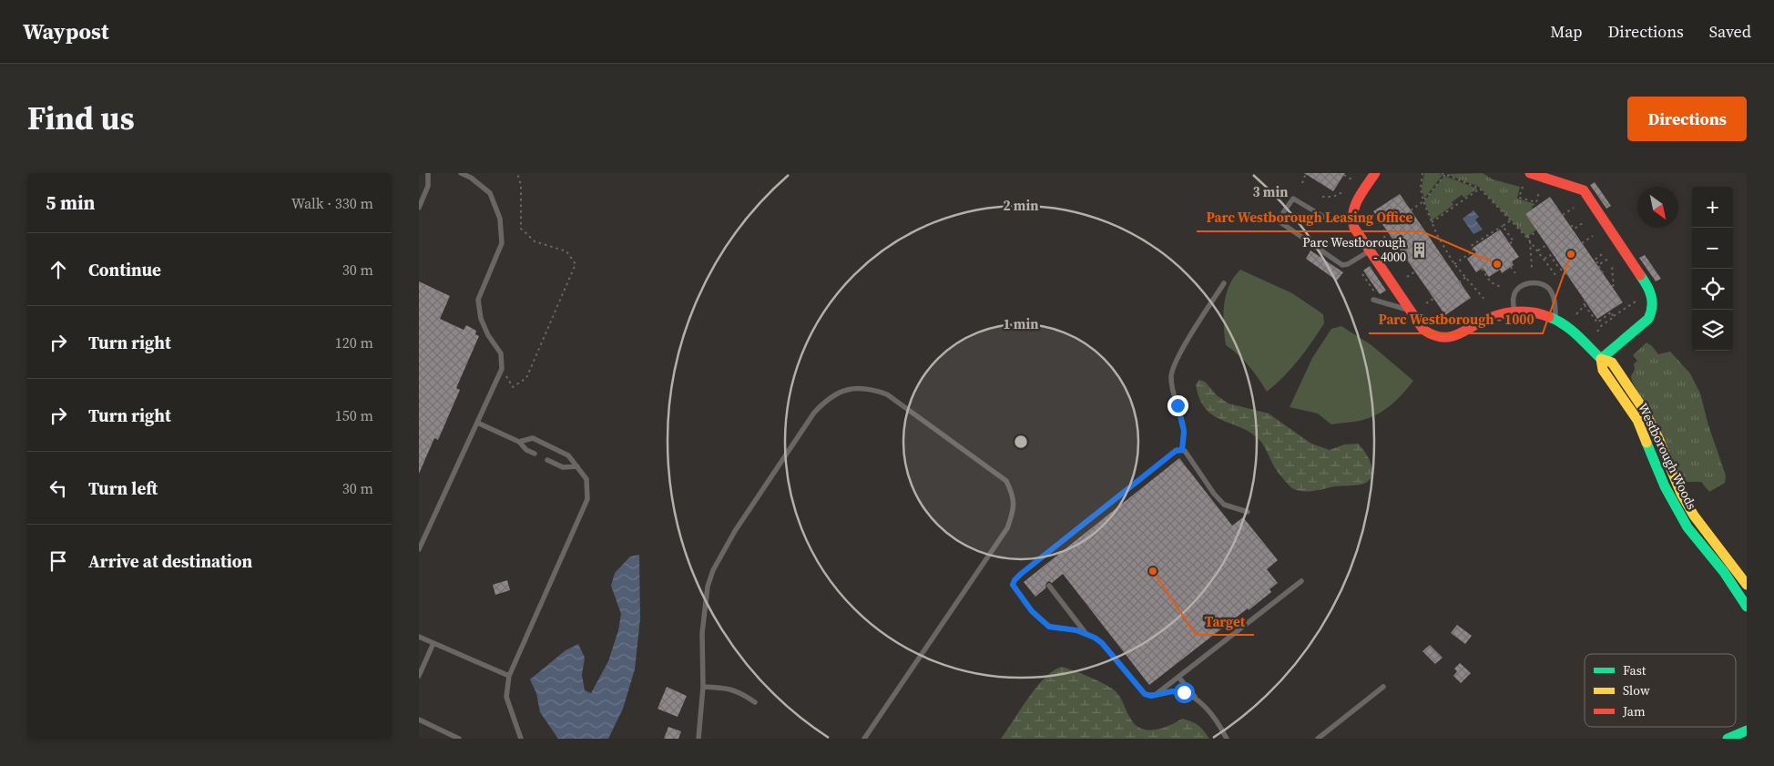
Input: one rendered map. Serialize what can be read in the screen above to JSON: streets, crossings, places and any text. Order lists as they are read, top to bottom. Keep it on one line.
{"streets":{"main road":["Westborough Woods"]},"places":{"building":["Parc Westborough - 4000"],"other":["Parc Westborough - 1000","Parc Westborough Leasing Office","Target"]},"legend":["Fast","Slow","Jam"],"north":"bottom right","page":{"header":"Waypost","nav":["Map","Directions","Saved"],"title":"Find us","buttons":"Directions","heading":["5 min","Walk · 330 m"],"map_buttons":["+","−"],"list":[["Continue","30 m"],["Turn right","120 m"],["Turn right","150 m"],["Turn left","30 m"],"Arrive at destination"]},"rings":["3 min","2 min","1 min"]}
